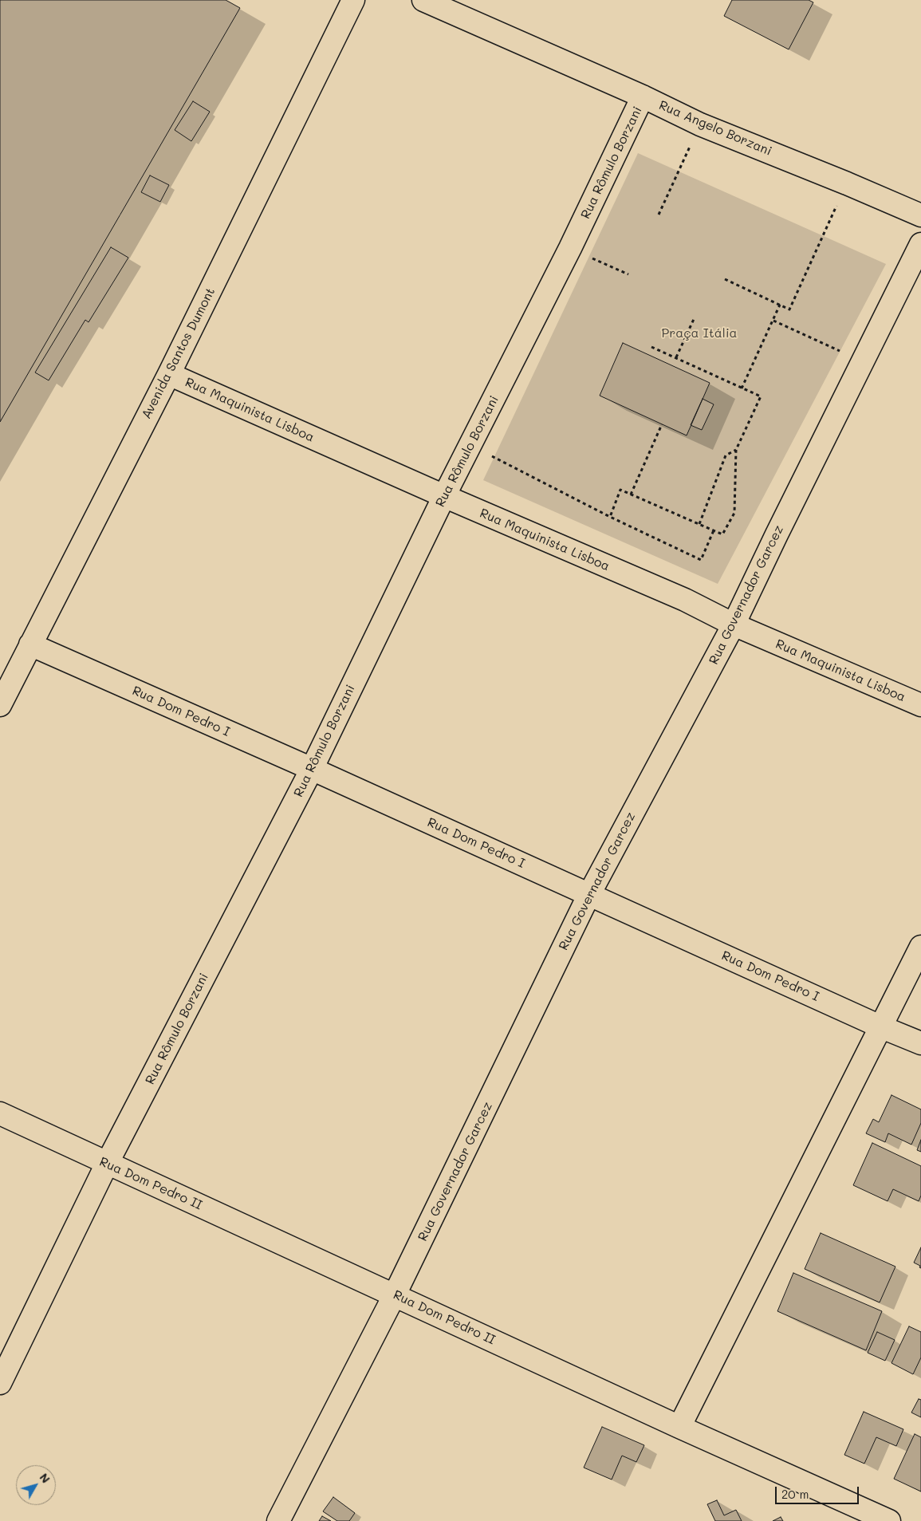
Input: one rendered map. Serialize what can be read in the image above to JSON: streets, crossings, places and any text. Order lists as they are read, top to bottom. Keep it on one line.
{"streets":{"street":["Rua Angelo Borzani","Rua Rômulo Borzani","Avenida Santos Dumont","Rua Maquinista Lisboa","Rua Governador Garcez","Rua Dom Pedro I","Rua Dom Pedro II"]},"crossings":[["Rua Angelo Borzani","Rua Rômulo Borzani"],["Rua Rômulo Borzani","Rua Maquinista Lisboa"],["Rua Rômulo Borzani","Rua Dom Pedro I"],["Rua Rômulo Borzani","Rua Dom Pedro II"],["Avenida Santos Dumont","Rua Maquinista Lisboa"],["Avenida Santos Dumont","Rua Dom Pedro I"],["Rua Maquinista Lisboa","Rua Governador Garcez"],["Rua Governador Garcez","Rua Dom Pedro I"],["Rua Governador Garcez","Rua Dom Pedro II"]],"parks":["Praça Itália"],"scale_bar":"20 m","north":"top right"}
